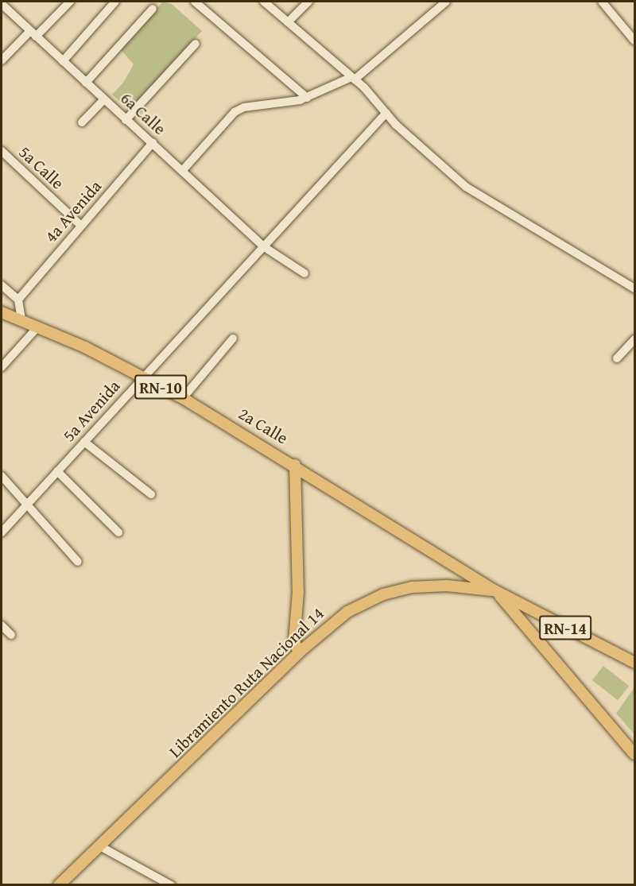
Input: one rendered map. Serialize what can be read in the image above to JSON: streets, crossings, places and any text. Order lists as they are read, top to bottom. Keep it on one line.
{"streets":{"main road":["RN-10","2a Calle","RN-14","Libramiento Ruta Nacional 14"],"street":["6a Calle","5a Calle","4a Avenida","5a Avenida"]},"crossings":[["6a Calle","4a Avenida"],["6a Calle","5a Avenida"],["5a Calle","4a Avenida"],["RN-10","2a Calle"],["RN-10","RN-14"],["RN-10","Libramiento Ruta Nacional 14"],["5a Avenida","2a Calle"],["2a Calle","RN-14"],["2a Calle","Libramiento Ruta Nacional 14"],["RN-14","Libramiento Ruta Nacional 14"]]}
